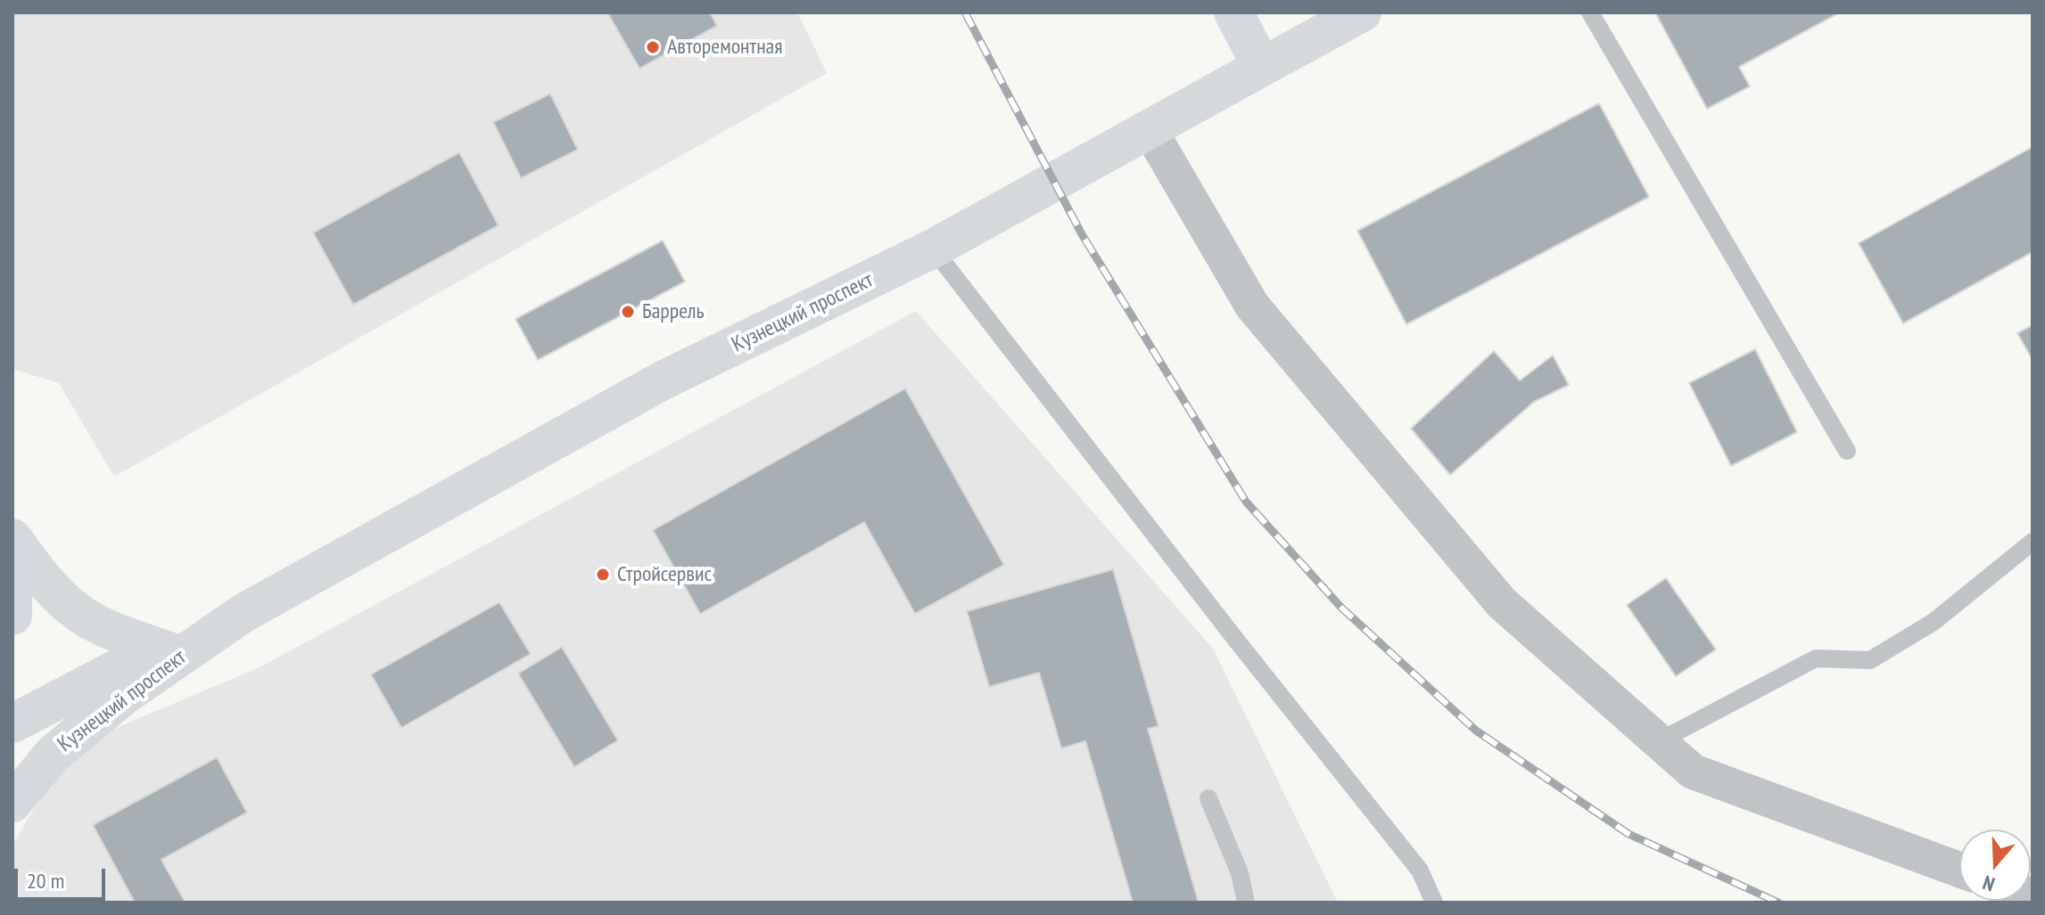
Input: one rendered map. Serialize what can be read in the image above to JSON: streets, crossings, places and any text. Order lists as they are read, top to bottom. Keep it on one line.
{"streets":{"main road":["Кузнецкий проспект"]},"places":["Авторемонтная","Баррель","Стройсервис"],"scale_bar":"20 m","north":"bottom"}
